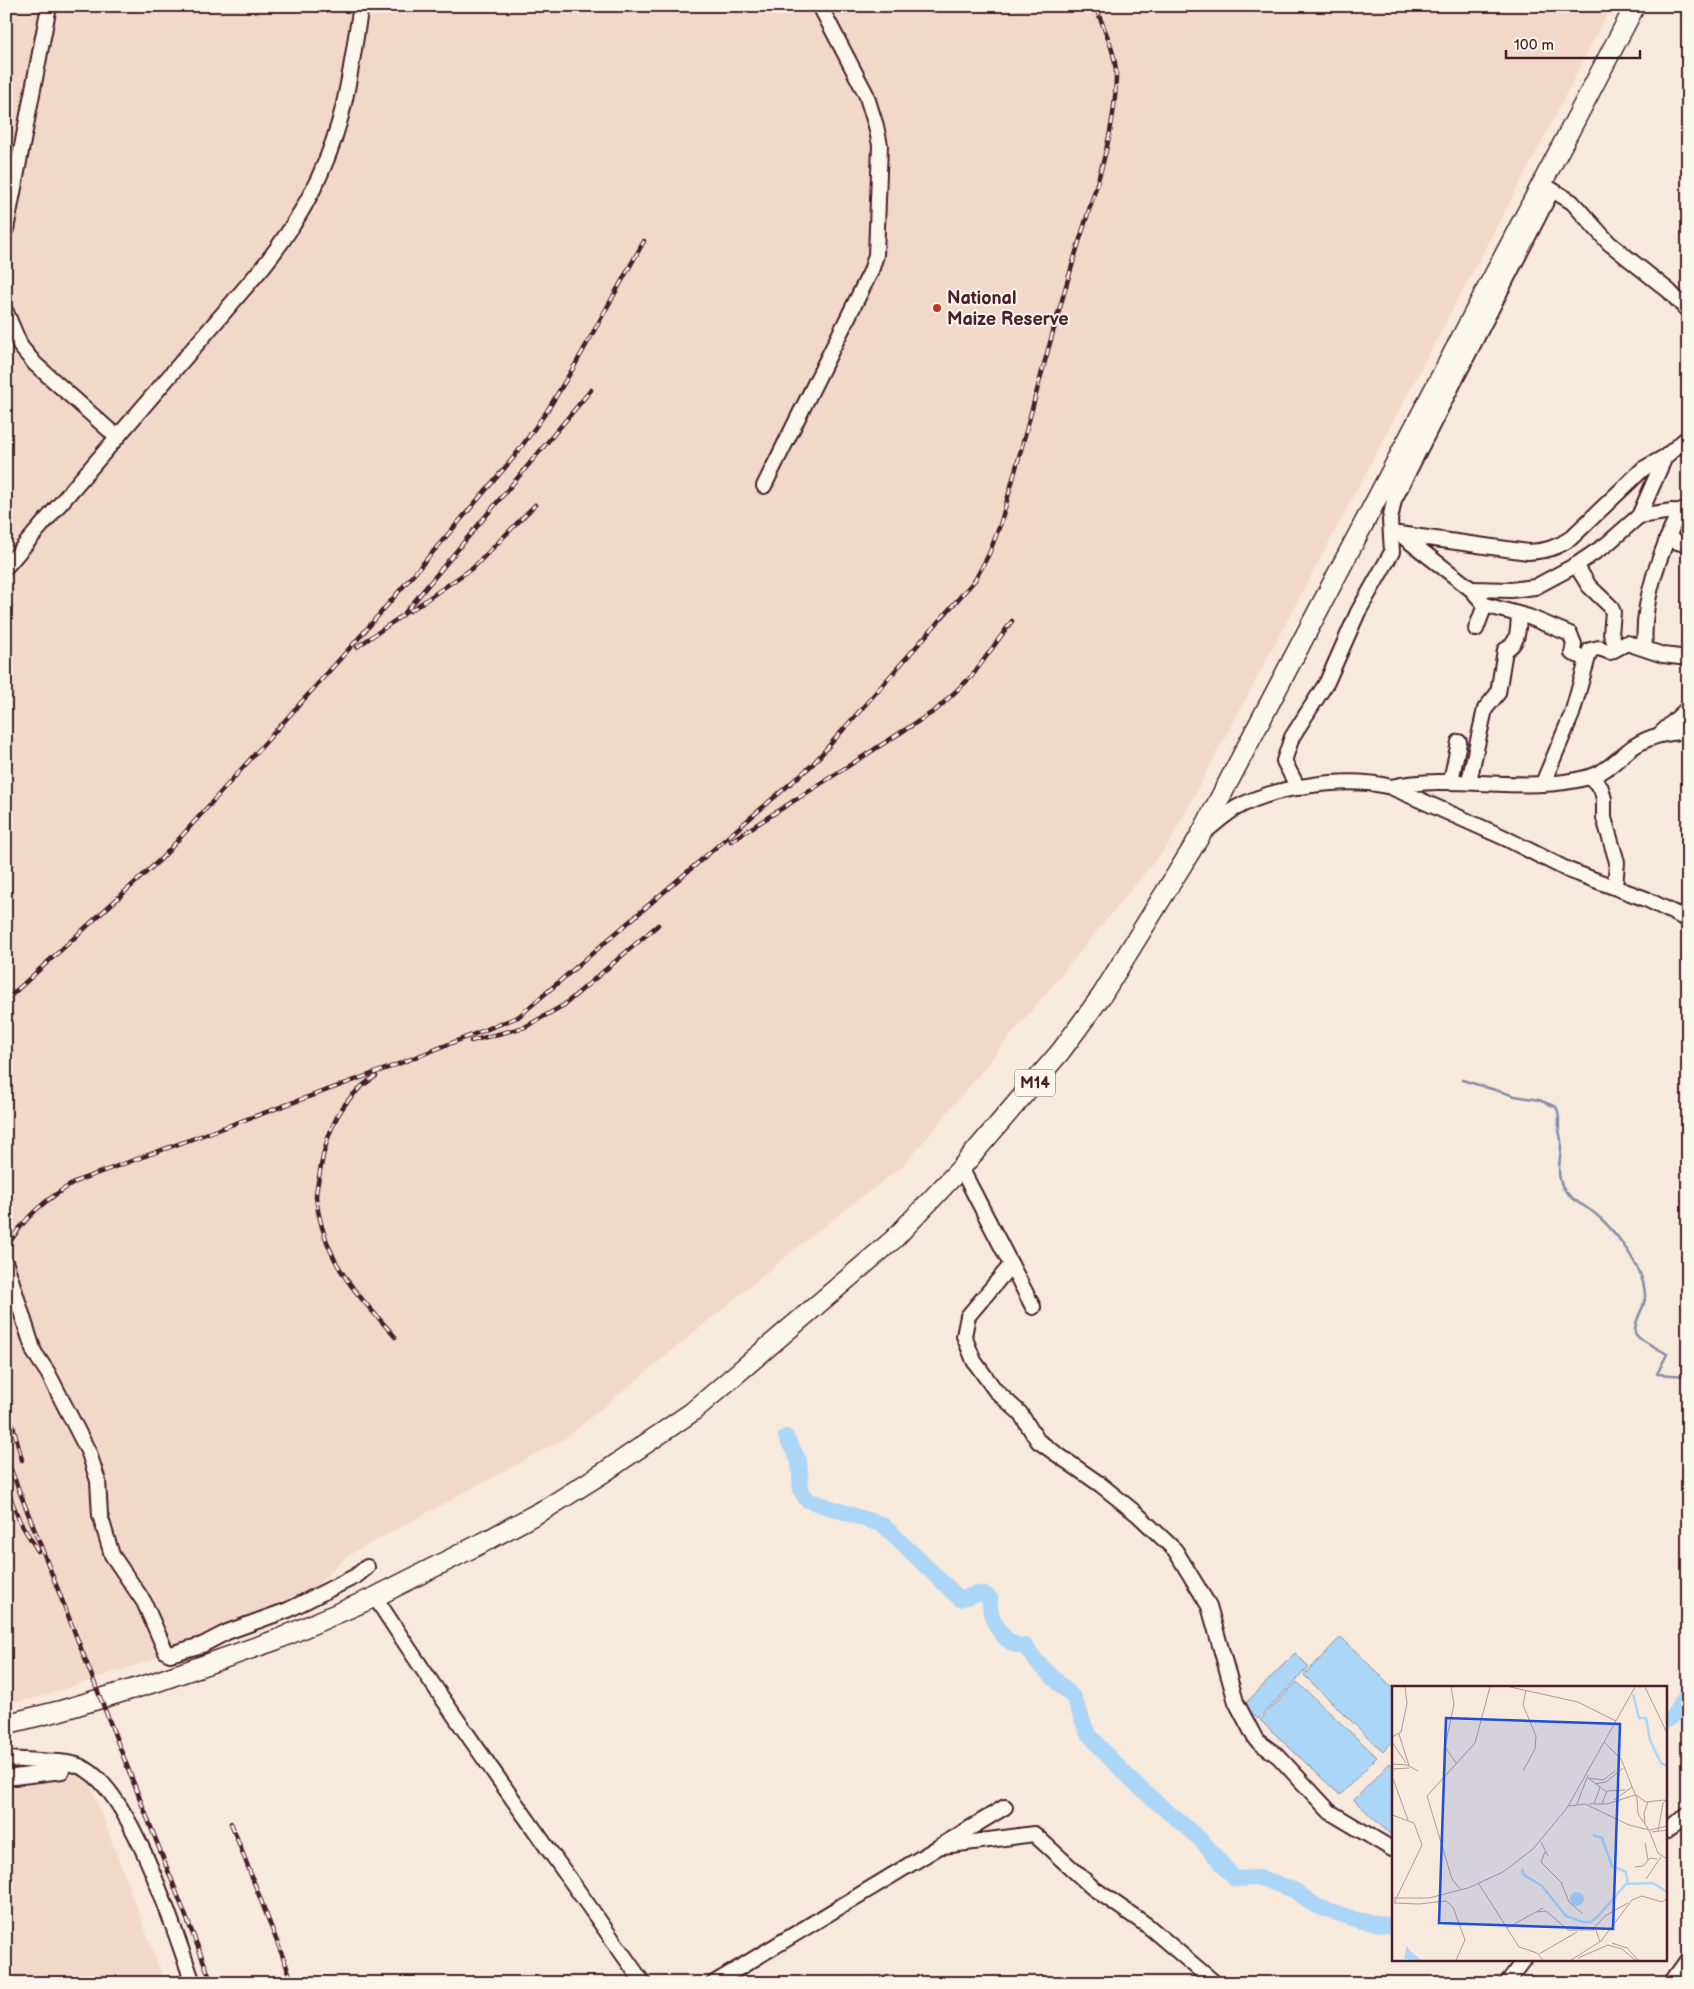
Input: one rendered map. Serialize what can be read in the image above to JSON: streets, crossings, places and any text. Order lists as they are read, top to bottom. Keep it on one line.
{"streets":{"highway":["M14"]},"places":["National Maize Reserve"],"scale_bar":"100 m"}
